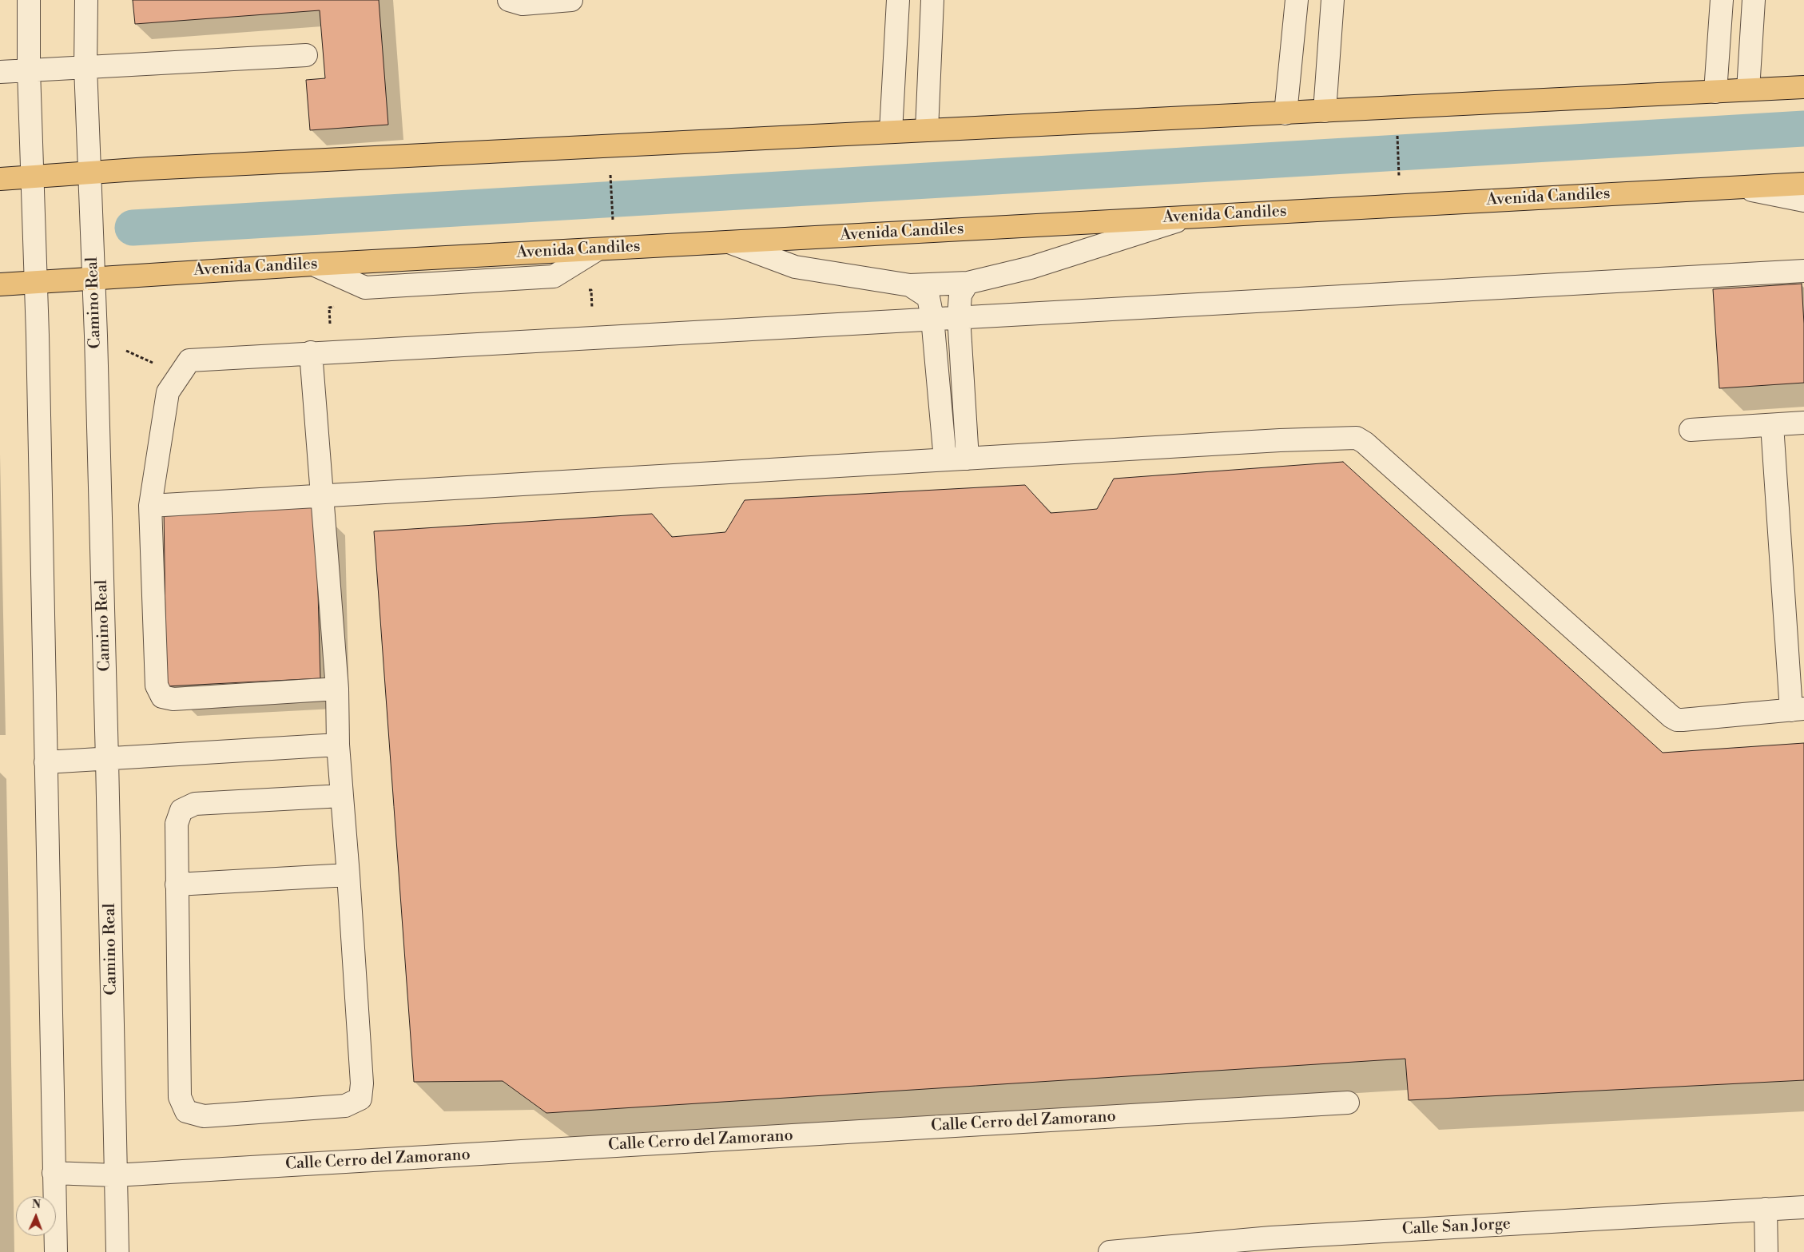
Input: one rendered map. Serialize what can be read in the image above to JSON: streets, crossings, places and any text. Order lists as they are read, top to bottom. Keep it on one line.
{"streets":{"main road":["Avenida Candiles"],"street":["Camino Real","Calle Cerro del Zamorano","Calle San Jorge"]},"crossings":[["Avenida Candiles","Camino Real"],["Camino Real","Calle Cerro del Zamorano"]],"north":"top"}
